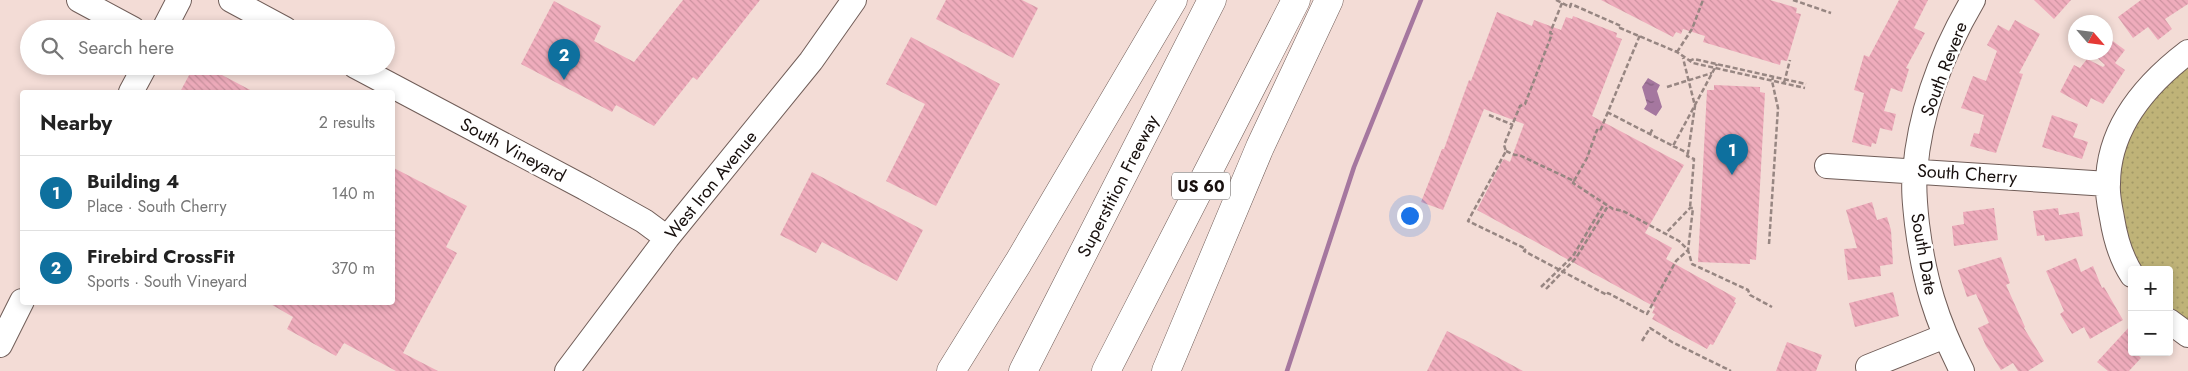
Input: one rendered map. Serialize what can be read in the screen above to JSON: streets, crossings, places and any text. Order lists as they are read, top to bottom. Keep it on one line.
{"streets":{"highway":["Superstition Freeway","US 60"],"street":["South Revere","South Vineyard","South Cherry","West Iron Avenue","South Date"]},"crossings":[["South Revere","South Cherry"],["South Revere","South Date"],["South Vineyard","West Iron Avenue"],["South Cherry","South Date"]],"north":"bottom right","page":{"search":"Search here","pins":["2","1"],"heading":["Nearby","2 results"],"list":[{"mark":"1","name":"Building 4","note":"Place · South Cherry","value":"140 m"},{"mark":"2","name":"Firebird CrossFit","note":"Sports · South Vineyard","value":"370 m"}],"map_buttons":["+","−"]}}
